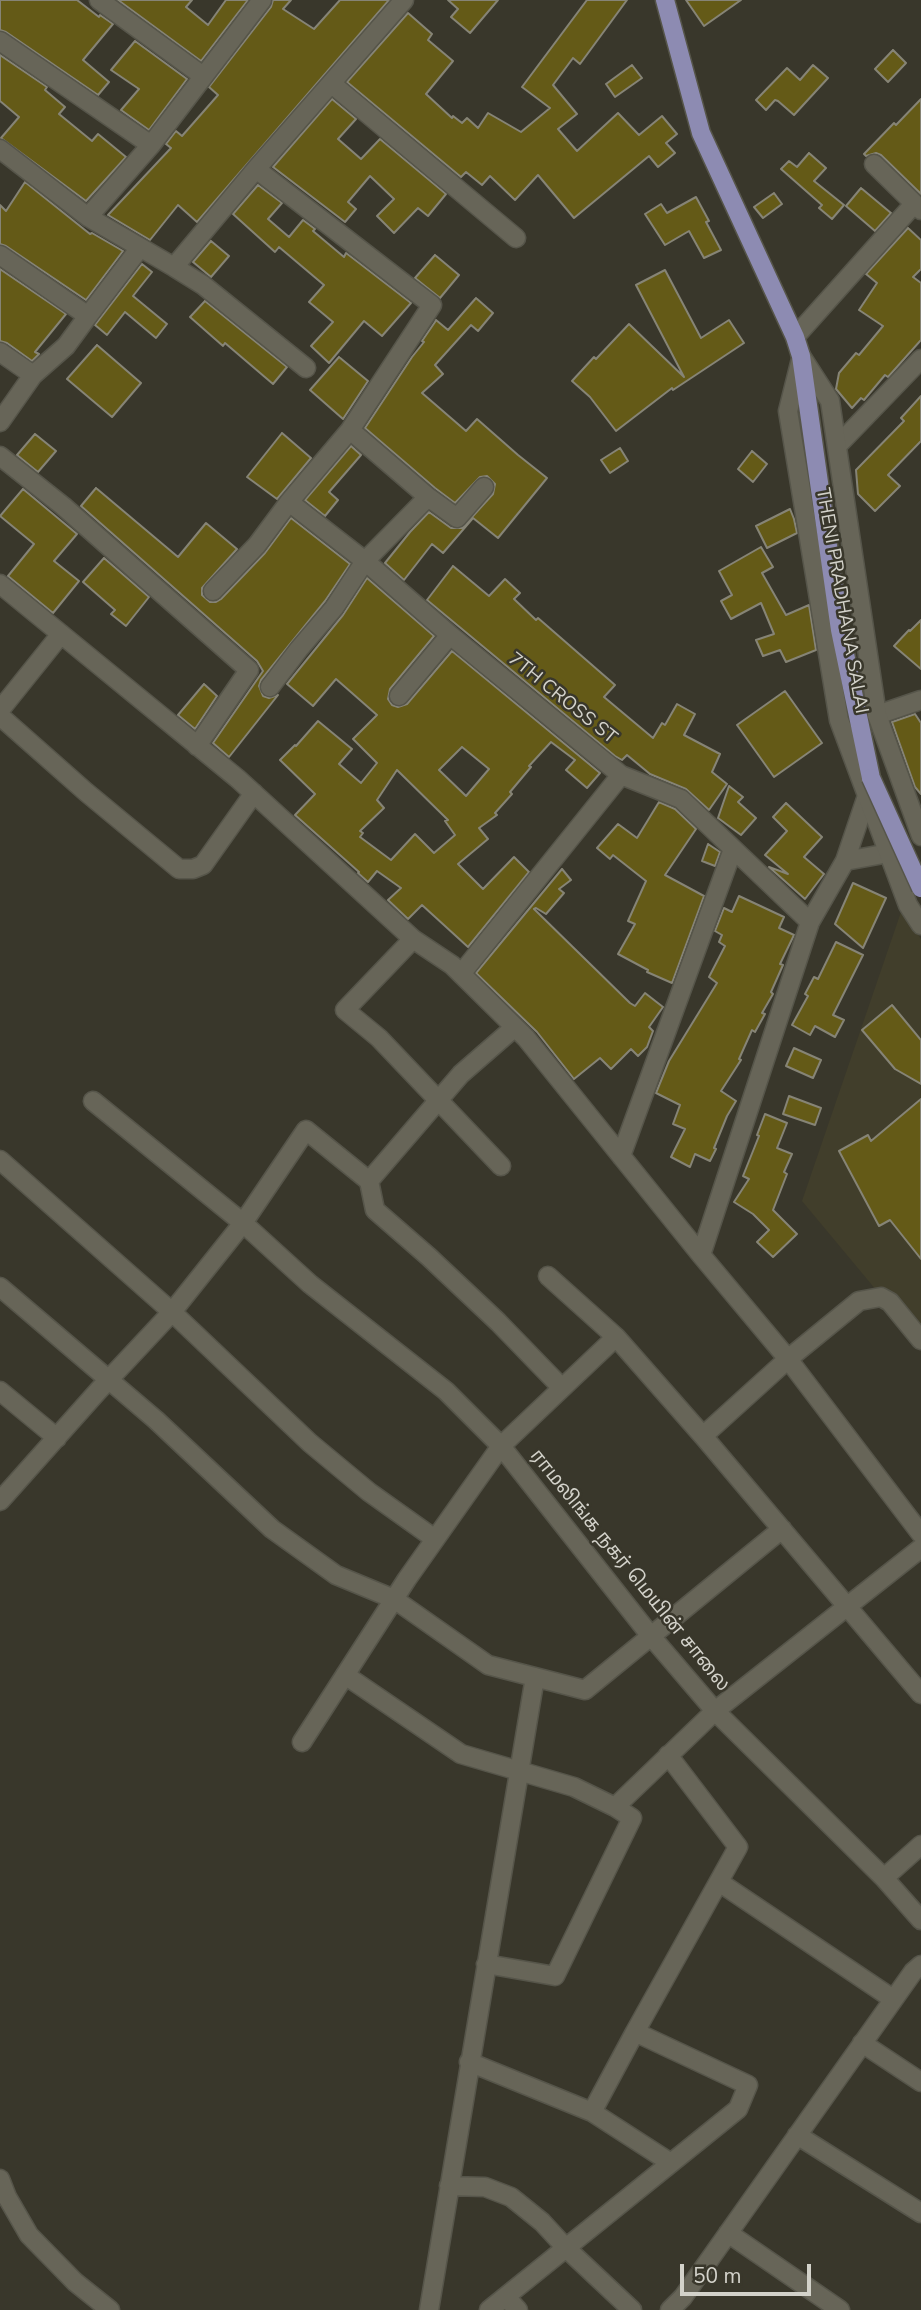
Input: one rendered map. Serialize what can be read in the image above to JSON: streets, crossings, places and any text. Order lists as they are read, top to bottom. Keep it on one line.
{"streets":{"main road":["THENI PRADHANA SALAI"],"street":["7TH CROSS ST","ராமலிங்க நகர் மெயின் சாலை"]},"scale_bar":"50 m"}
